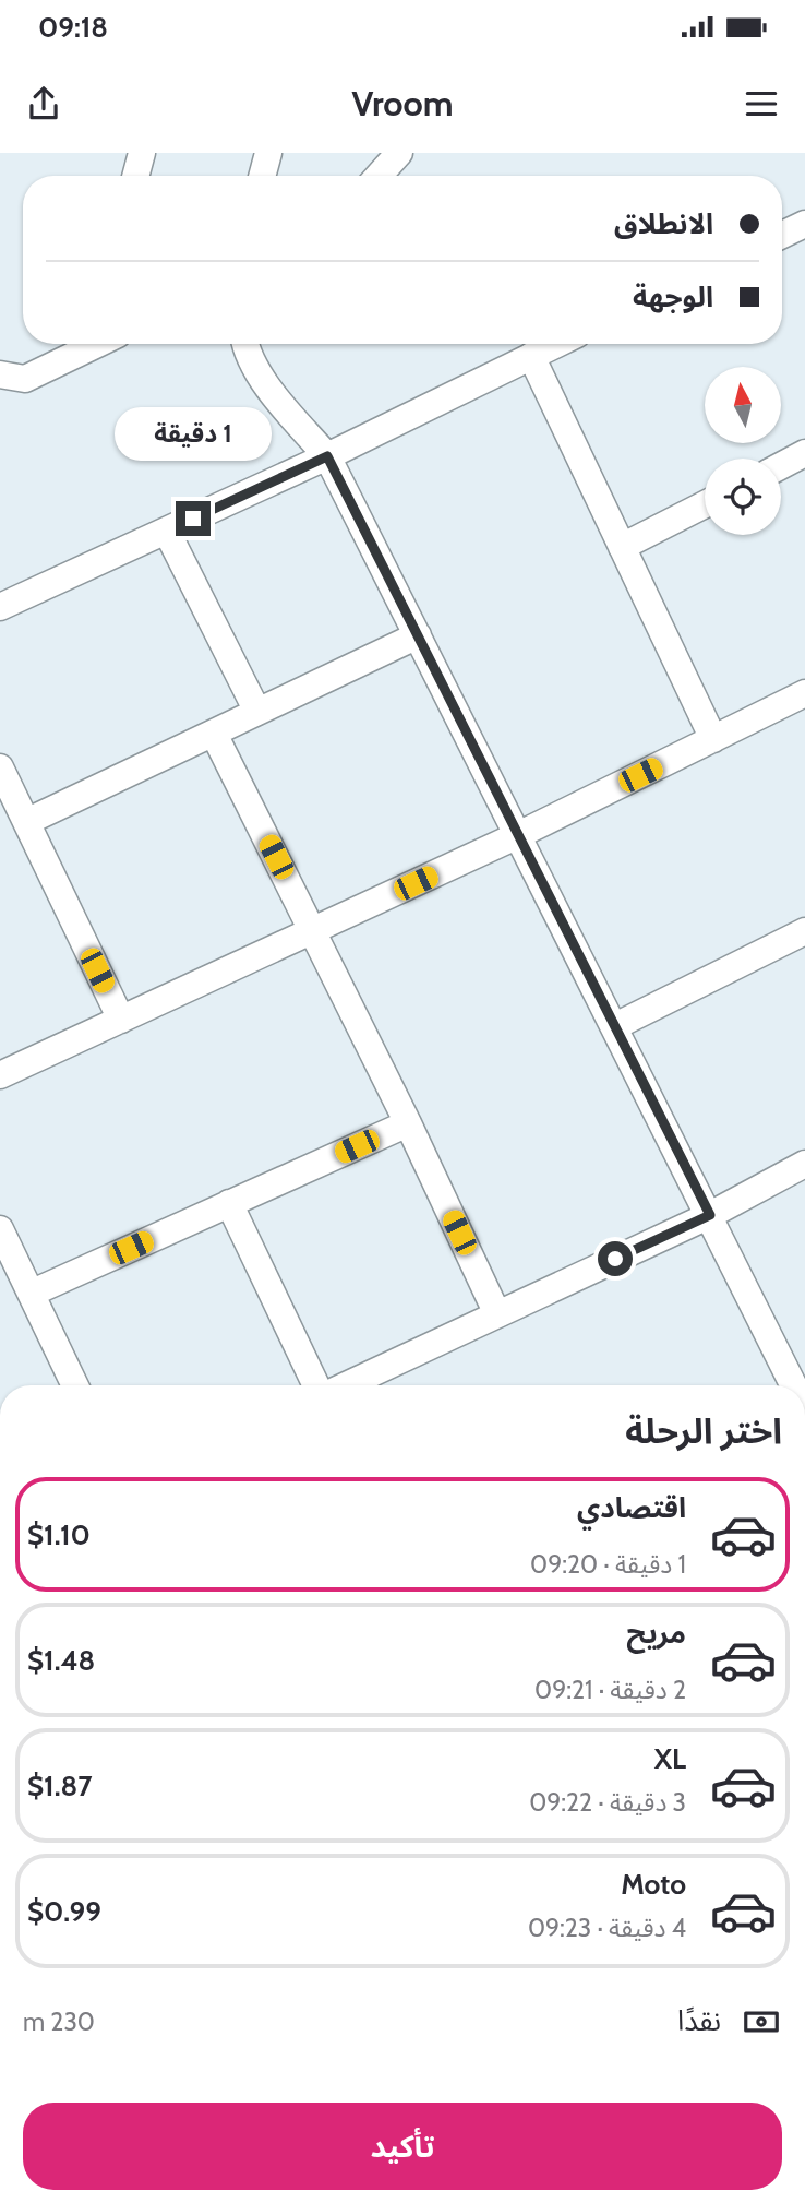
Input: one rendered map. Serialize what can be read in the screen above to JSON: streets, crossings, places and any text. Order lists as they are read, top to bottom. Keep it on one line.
{"north":"top","page":{"status":"09:18","header":"Vroom","banner":["الانطلاق","الوجهة"],"bubble":"1 دقيقة","heading":"اختر الرحلة","list":[{"name":"اقتصادي","note":"1 دقيقة · 09:20","value":"$1.10"},{"name":"مريح","note":"2 دقيقة · 09:21","value":"$1.48"},{"name":"XL","note":"3 دقيقة · 09:22","value":"$1.87"},{"name":"Moto","note":"4 دقيقة · 09:23","value":"$0.99"}],"pay":["نقدًا","230 m"],"buttons":"تأكيد"}}
